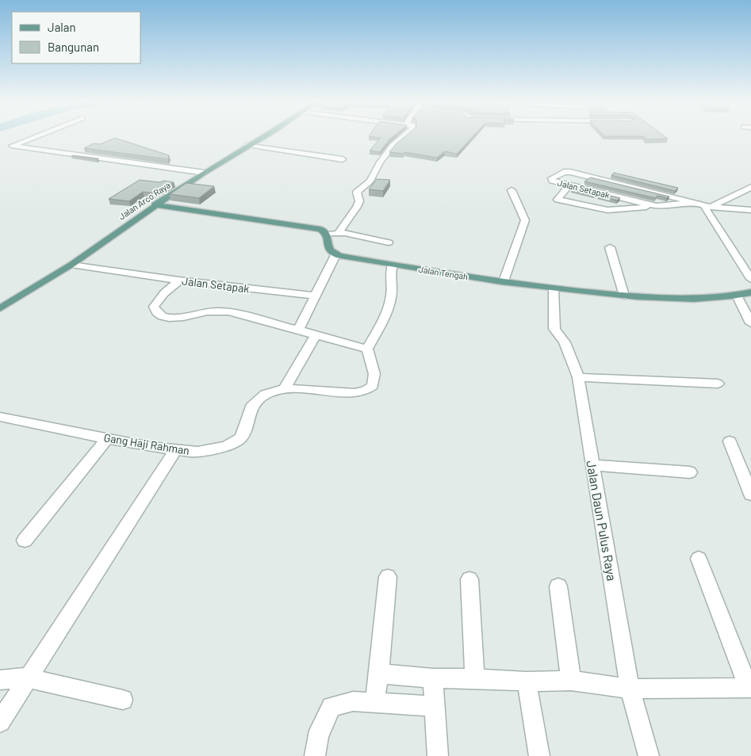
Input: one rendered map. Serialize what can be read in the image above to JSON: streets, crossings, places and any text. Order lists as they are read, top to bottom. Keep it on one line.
{"streets":{"main road":["Jalan Arco Raya","Jalan Tengah"],"street":["Jalan Setapak","Gang Haji Rahman","Jalan Daun Pulus Raya"]},"crossings":[["Jalan Setapak","Jalan Arco Raya"],["Jalan Tengah","Jalan Daun Pulus Raya"]],"legend":["Jalan","Bangunan"]}
